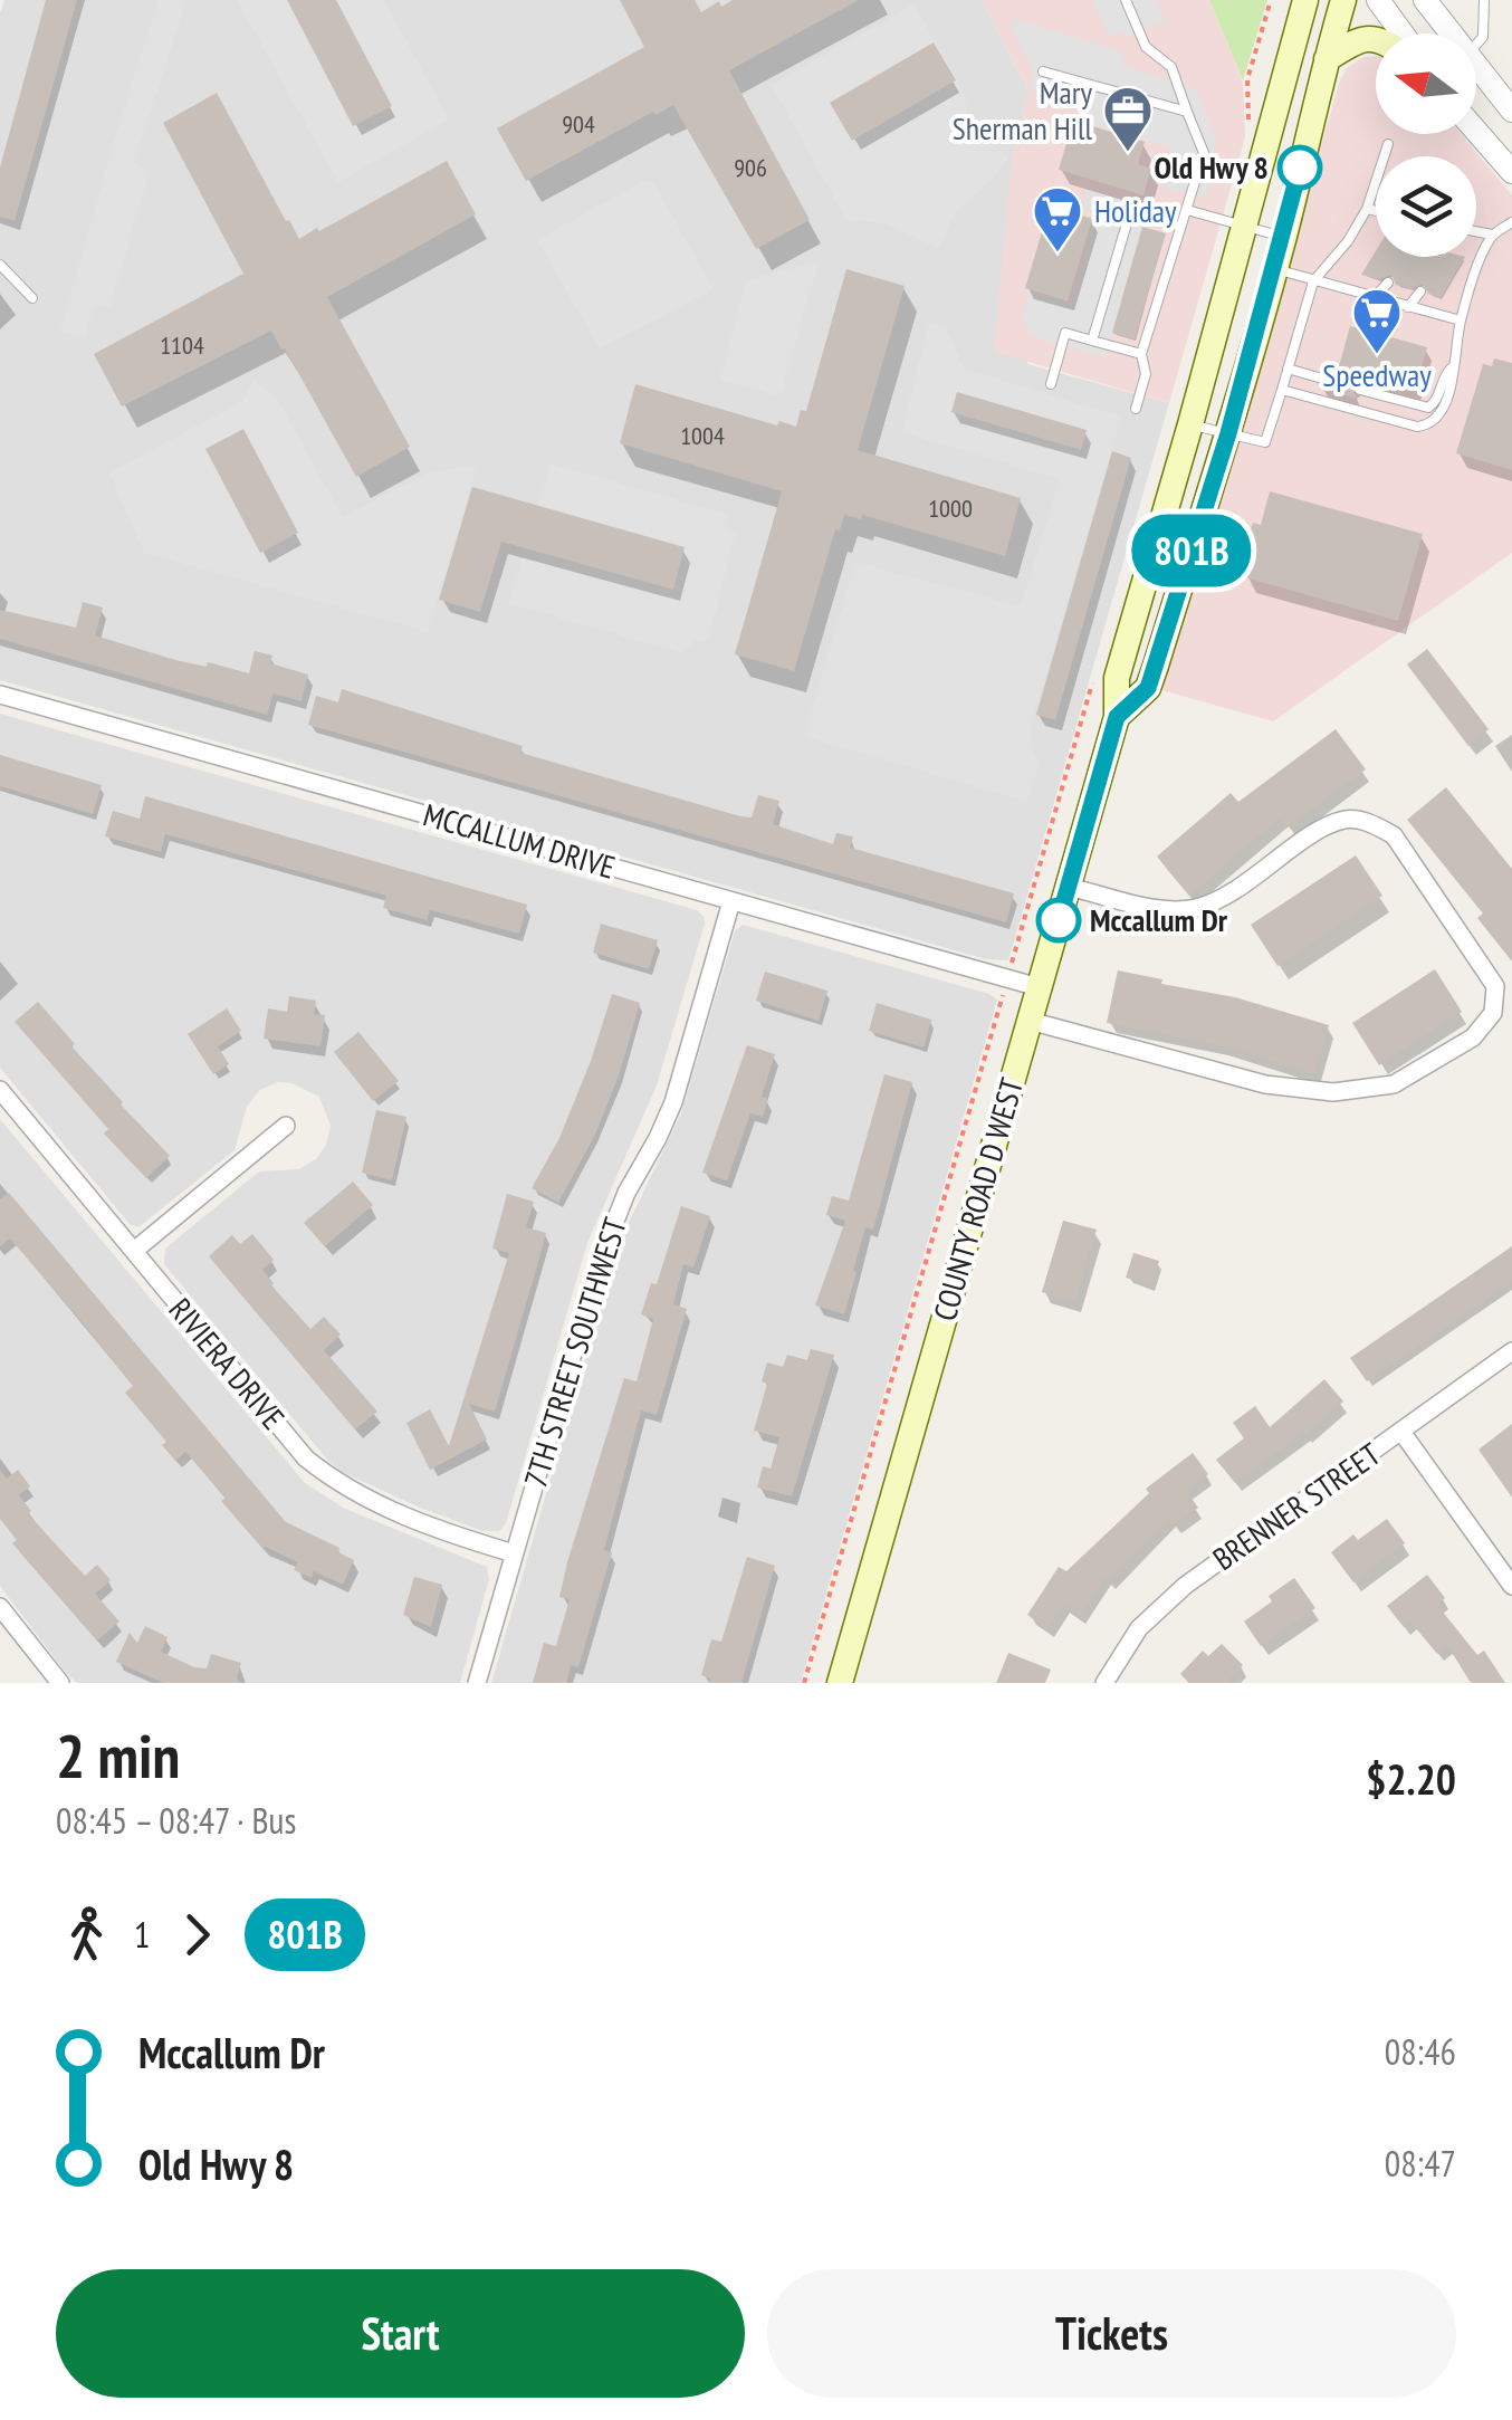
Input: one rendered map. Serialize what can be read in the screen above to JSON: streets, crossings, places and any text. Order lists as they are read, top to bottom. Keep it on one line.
{"streets":{"main road":["COUNTY ROAD D WEST"],"street":["MCCALLUM DRIVE","7TH STREET SOUTHWEST","RIVIERA DRIVE","BRENNER STREET"]},"crossings":[["MCCALLUM DRIVE","COUNTY ROAD D WEST"],["MCCALLUM DRIVE","7TH STREET SOUTHWEST"],["7TH STREET SOUTHWEST","RIVIERA DRIVE"]],"places":{"office":["Mary Sherman Hill"],"other":["Old Hwy 8","Mccallum Dr"],"supermarket":["Holiday","Speedway"]},"lines":["bus line 801B"],"house_numbers":["904","906","1104","1004","1000"],"north":"left","page":{"on_map":"801B","heading":["2 min","08:45 – 08:47 · Bus","$2.20"],"legs":["1","801B"],"list":[{"name":"Mccallum Dr","value":"08:46"},{"name":"Old Hwy 8","value":"08:47"}],"buttons":["Start","Tickets"]}}
